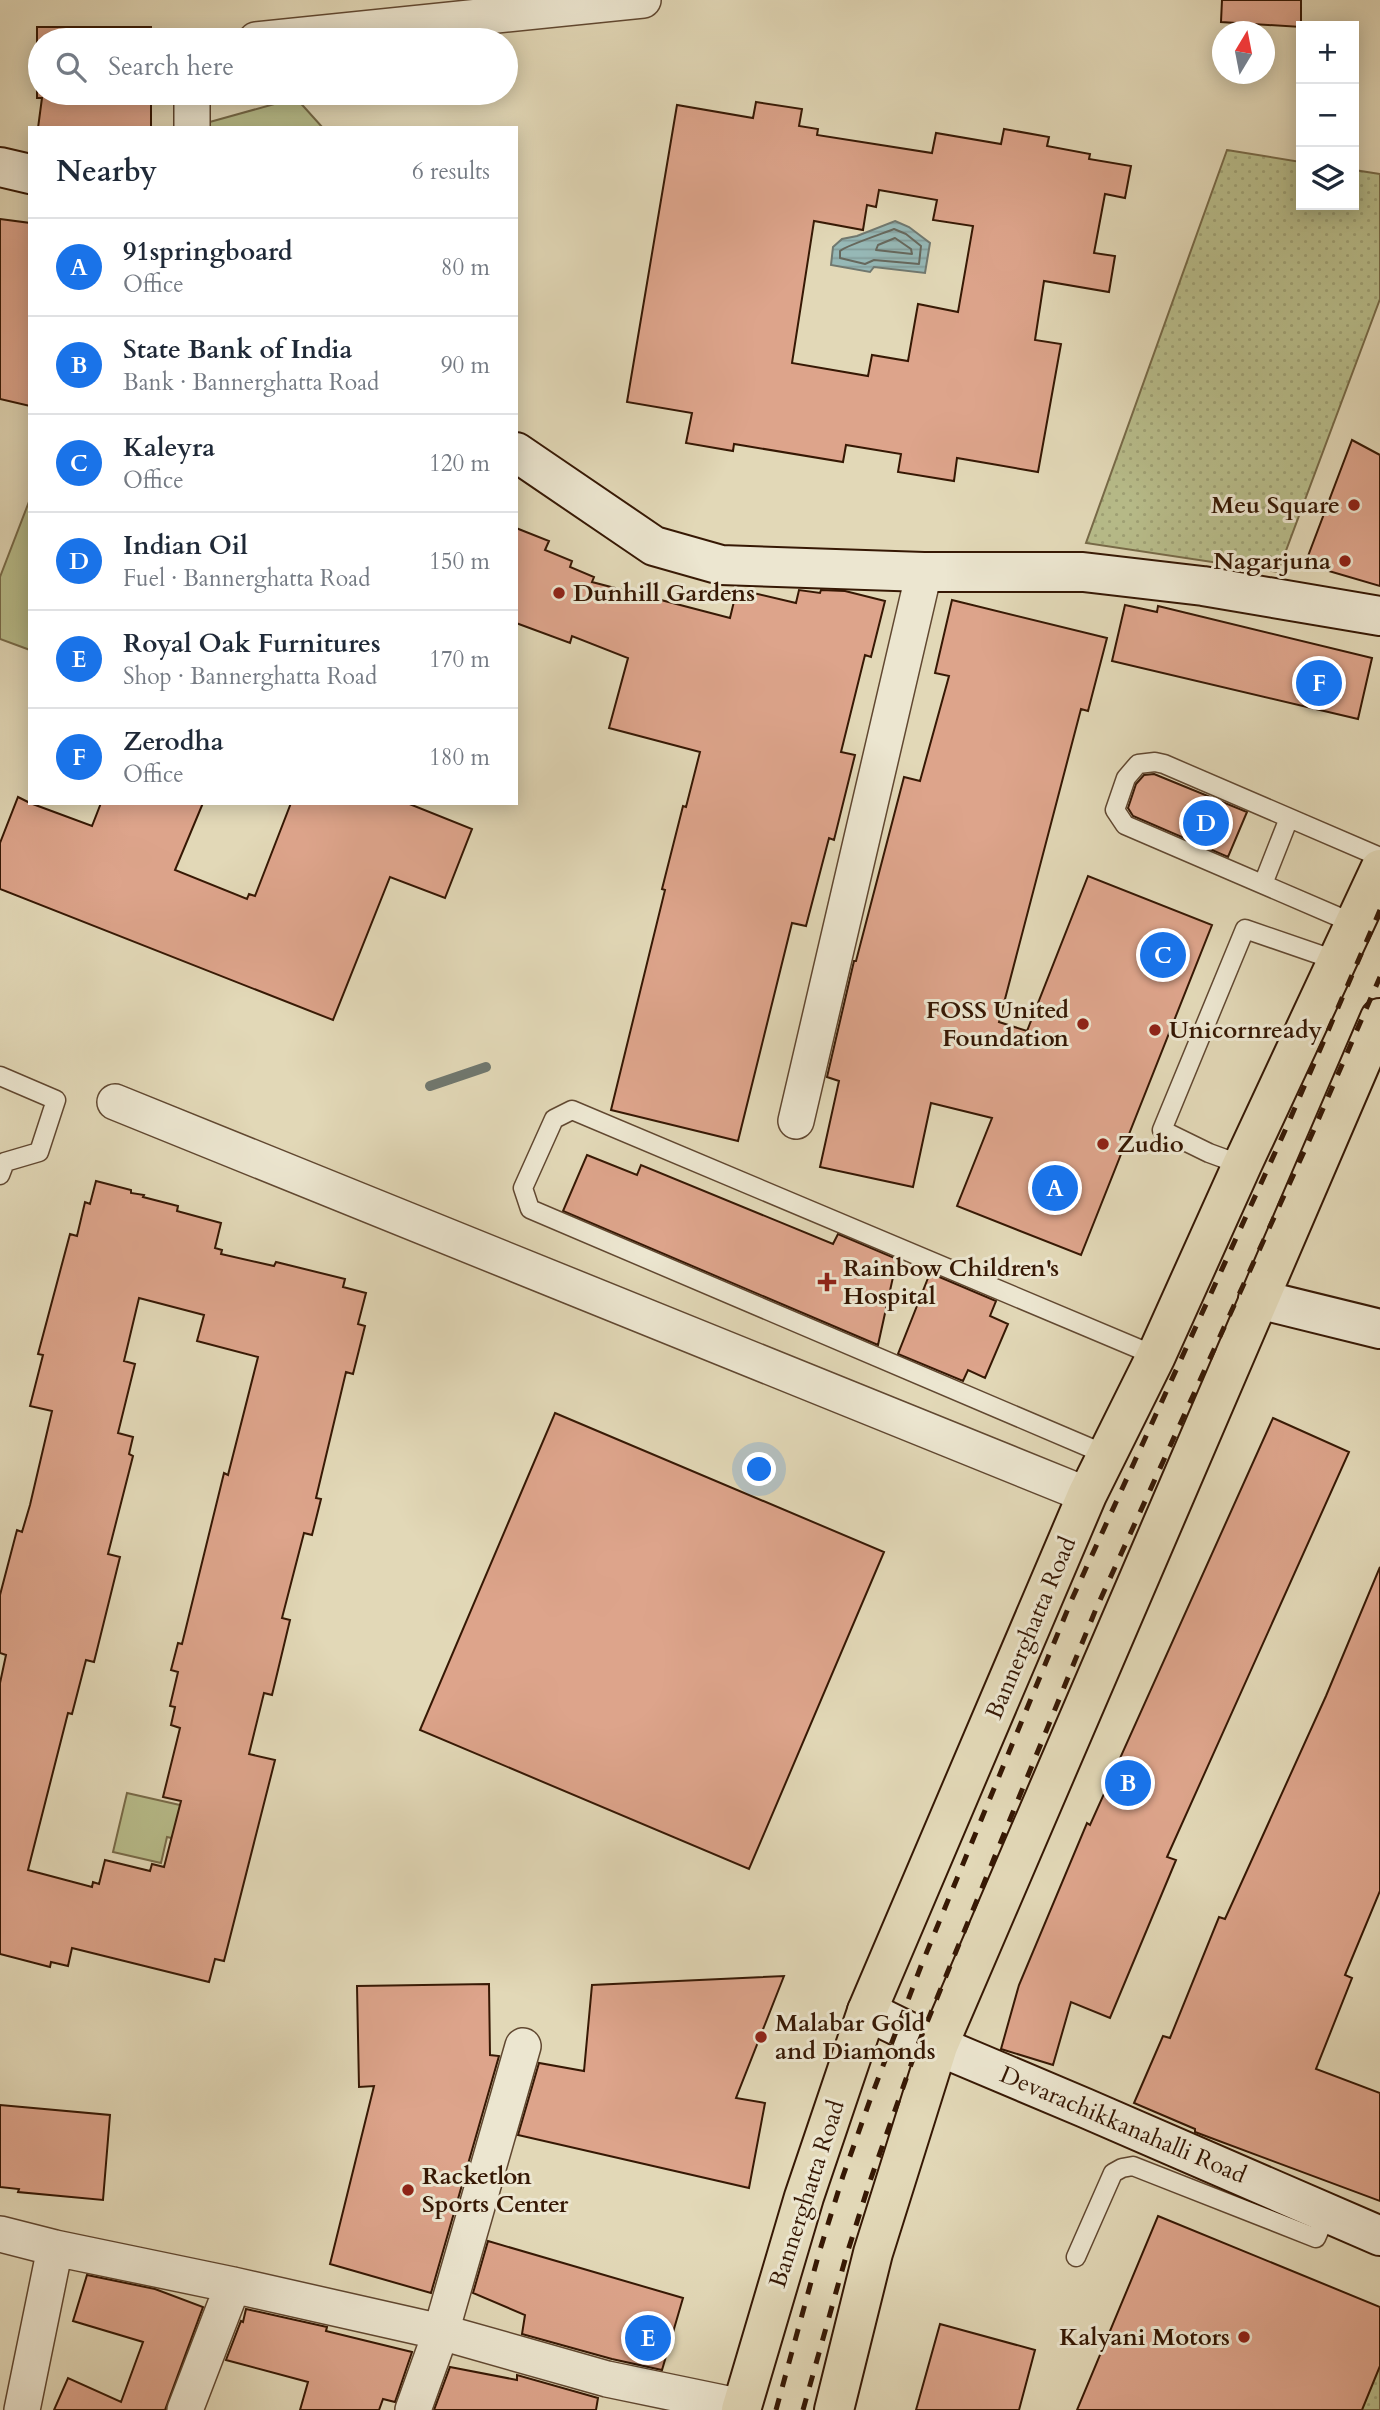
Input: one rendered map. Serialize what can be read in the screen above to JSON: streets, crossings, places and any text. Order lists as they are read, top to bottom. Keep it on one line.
{"streets":{"main road":["Bannerghatta Road"],"street":["Devarachikkanahalli Road"]},"crossings":[["Bannerghatta Road","Devarachikkanahalli Road"]],"places":{"other":["Meu Square","Nagarjuna","Dunhill Gardens","FOSS United Foundation","Unicornready","Zudio","Malabar Gold and Diamonds","Racketlon Sports Center","Kalyani Motors"],"health":["Rainbow Children's Hospital"]},"north":"top","page":{"map_buttons":["+","−"],"search":"Search here","heading":["Nearby","6 results"],"list":[{"mark":"A","name":"91springboard","note":"Office","value":"80 m"},{"mark":"B","name":"State Bank of India","note":"Bank · Bannerghatta Road","value":"90 m"},{"mark":"C","name":"Kaleyra","note":"Office","value":"120 m"},{"mark":"D","name":"Indian Oil","note":"Fuel · Bannerghatta Road","value":"150 m"},{"mark":"E","name":"Royal Oak Furnitures","note":"Shop · Bannerghatta Road","value":"170 m"},{"mark":"F","name":"Zerodha","note":"Office","value":"180 m"}],"pins":["F","D","C","A","B","E"]}}
